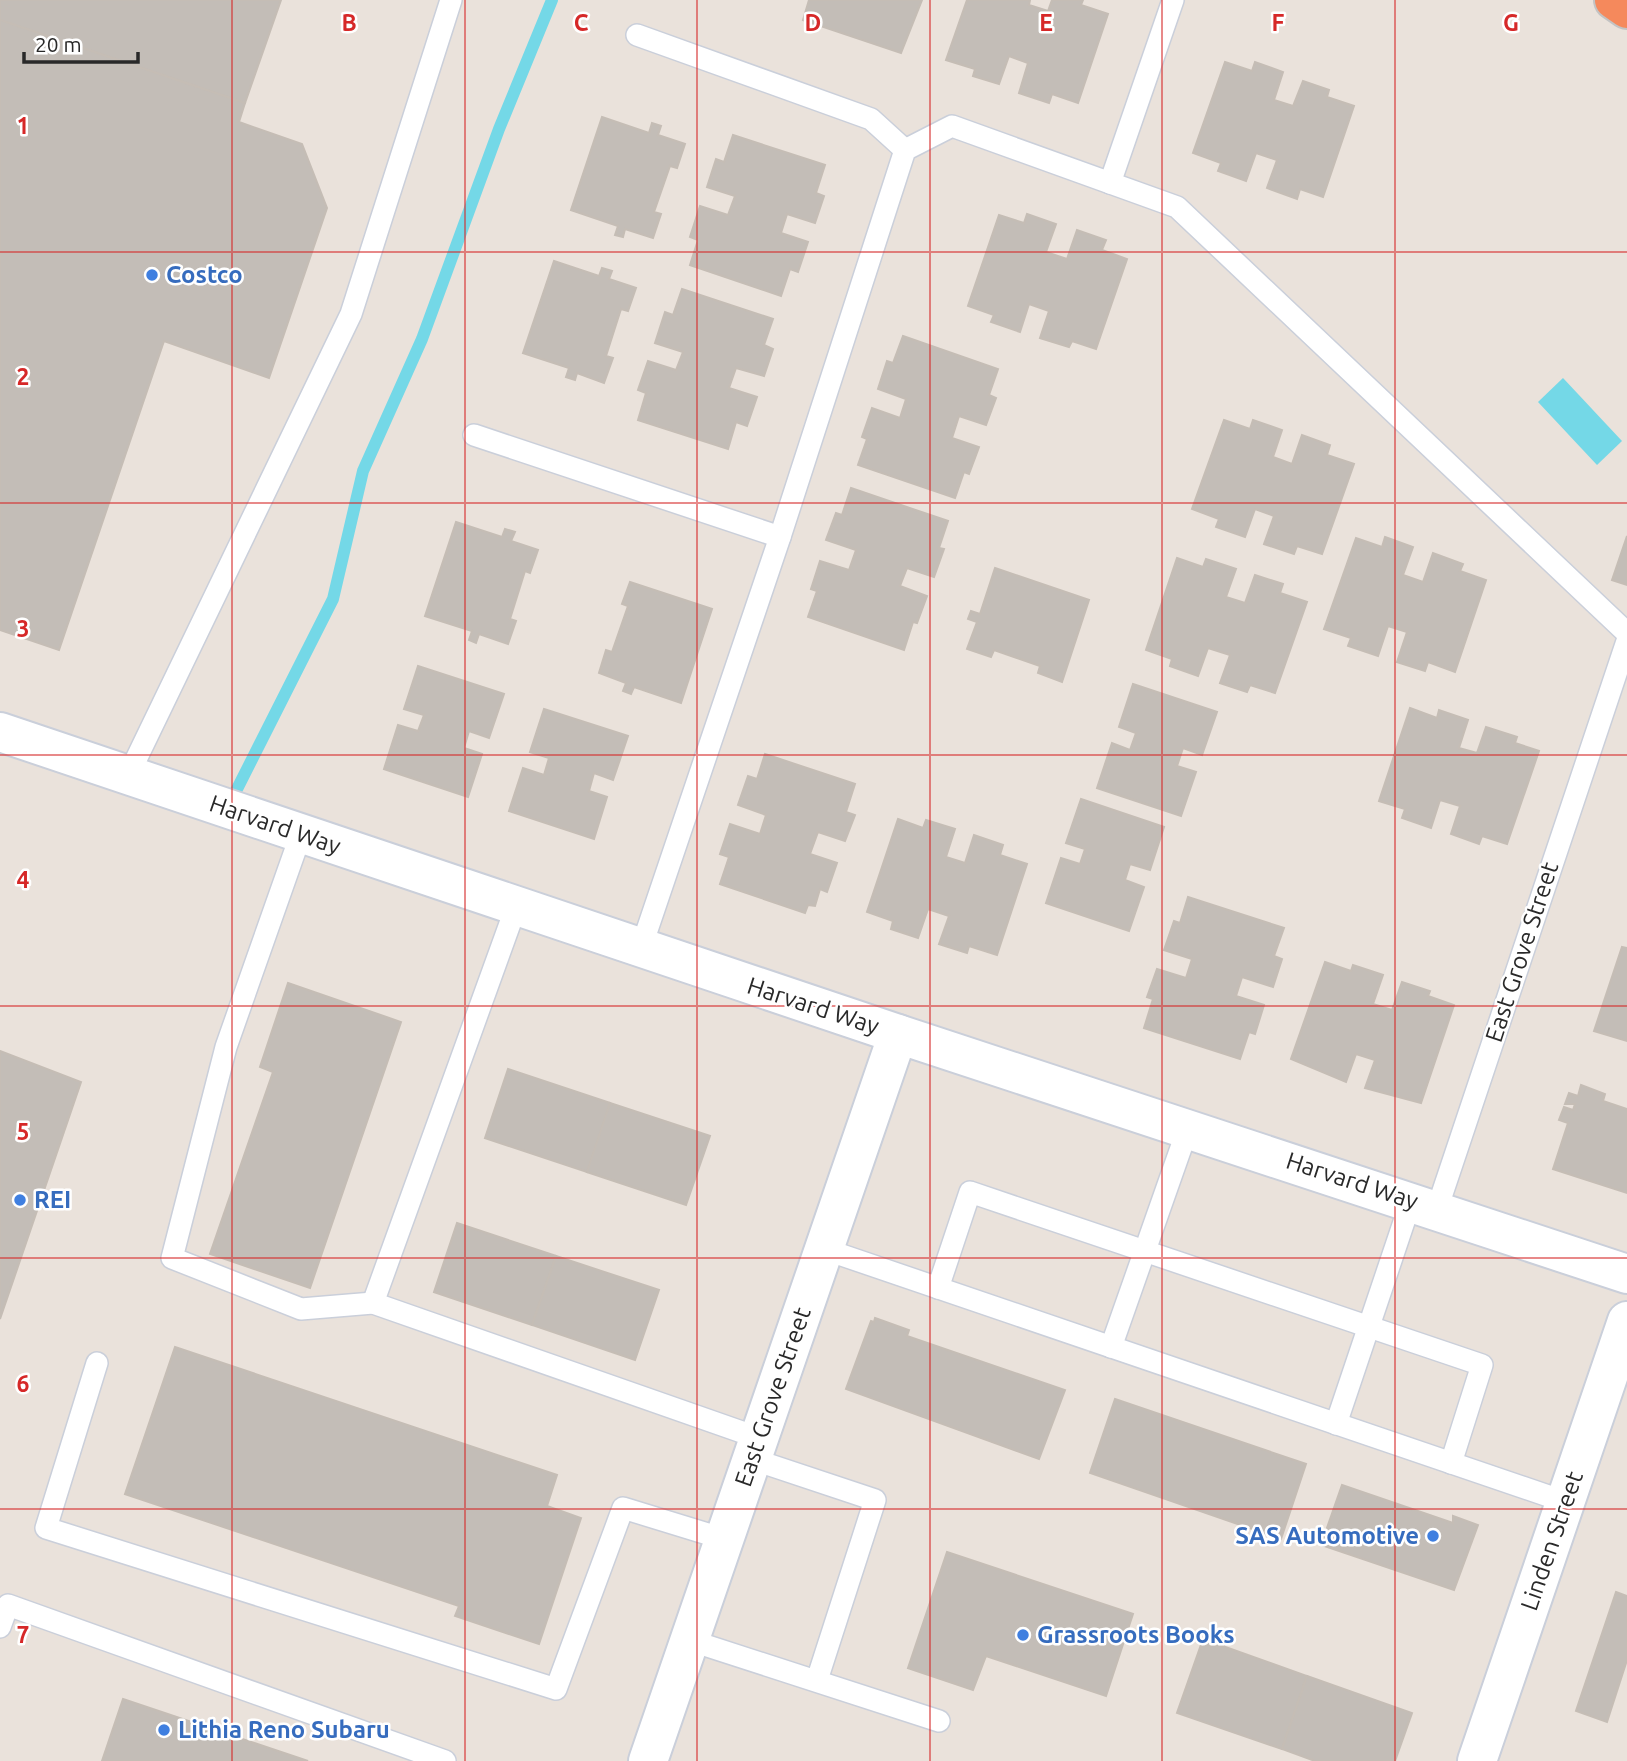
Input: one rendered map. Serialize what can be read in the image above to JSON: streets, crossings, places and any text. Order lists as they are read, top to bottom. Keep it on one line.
{"streets":{"street":["Harvard Way","East Grove Street","Linden Street"]},"crossings":[["Harvard Way","East Grove Street"]],"places":["Costco","REI","SAS Automotive","Grassroots Books","Lithia Reno Subaru"],"scale_bar":"20 m","grid":{"columns":["B","C","D","E","F","G"],"rows":["1","2","3","4","5","6","7"]}}
